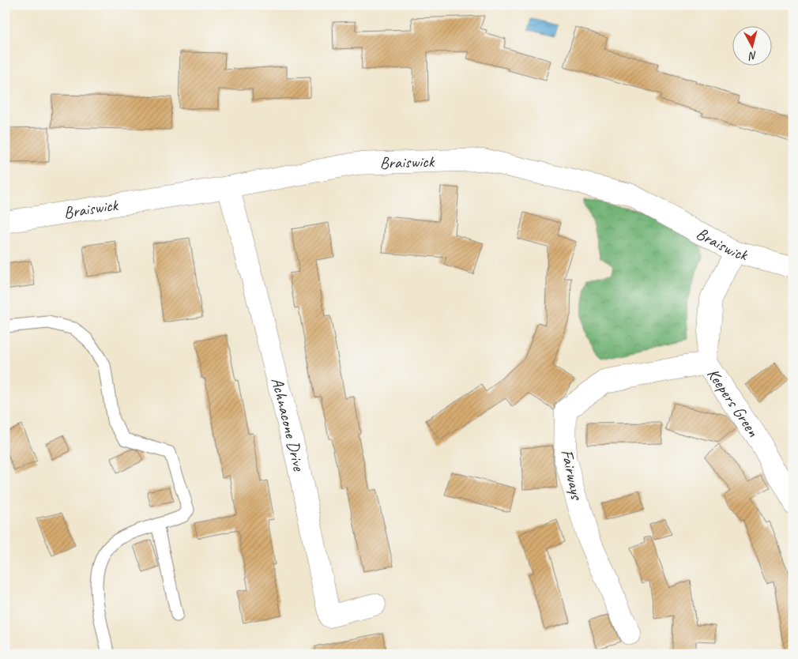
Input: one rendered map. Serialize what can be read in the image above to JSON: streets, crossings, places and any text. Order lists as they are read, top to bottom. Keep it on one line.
{"streets":{"street":["Braiswick","Keepers Green","Achnacone Drive","Fairways"]},"crossings":[["Braiswick","Keepers Green"],["Braiswick","Achnacone Drive"],["Keepers Green","Fairways"]],"north":"bottom"}
